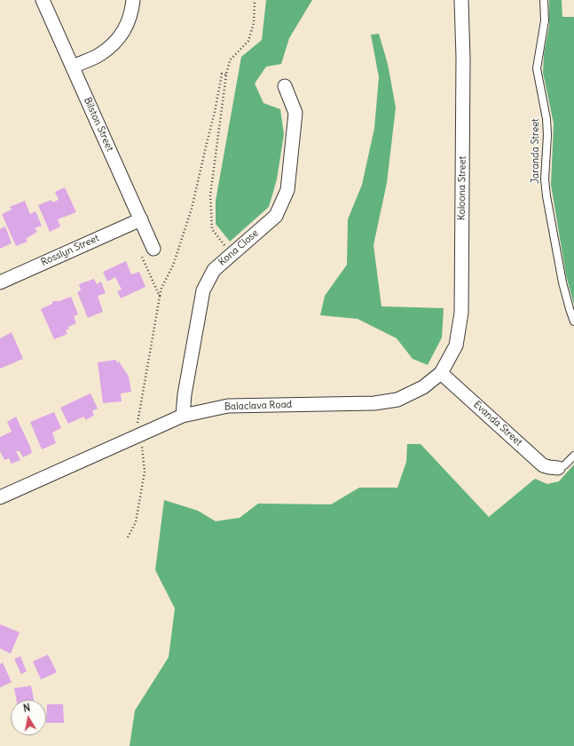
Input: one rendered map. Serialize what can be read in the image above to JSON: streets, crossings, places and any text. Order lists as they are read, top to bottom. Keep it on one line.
{"streets":{"street":["Bilston Street","Koloona Street","Kona Close","Rosslyn Street","Balaclava Road","Evanda Street"],"lane":["Jaranda Street"]},"crossings":[["Bilston Street","Rosslyn Street"],["Koloona Street","Balaclava Road"],["Koloona Street","Evanda Street"],["Kona Close","Balaclava Road"],["Balaclava Road","Evanda Street"]],"north":"top"}
